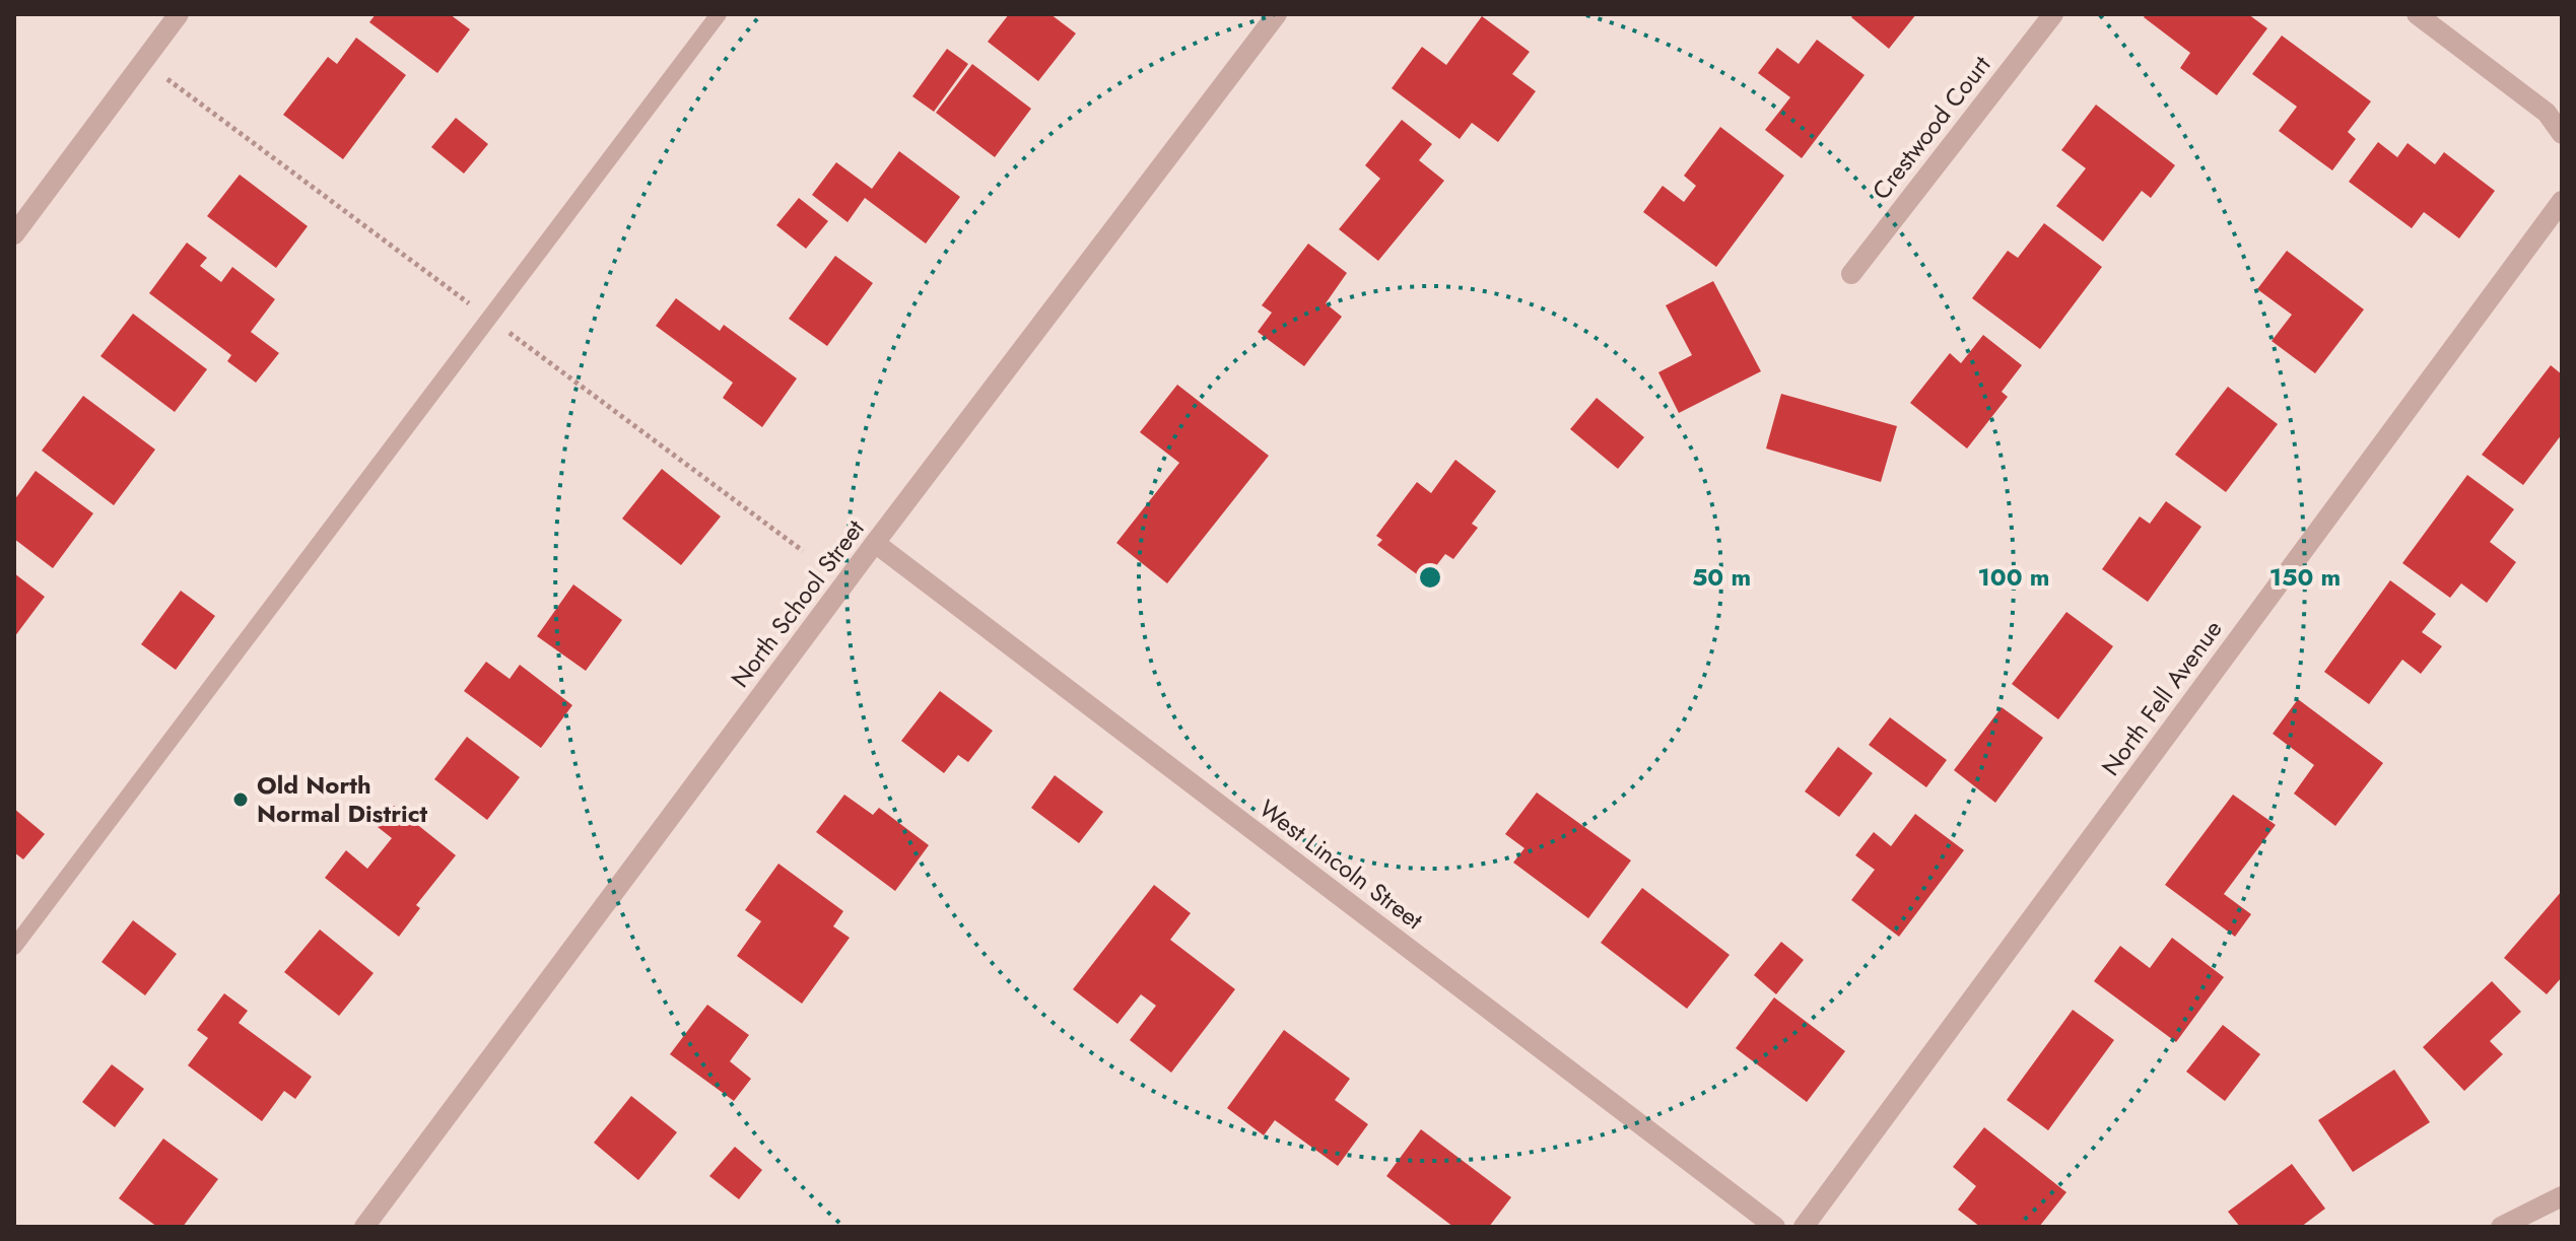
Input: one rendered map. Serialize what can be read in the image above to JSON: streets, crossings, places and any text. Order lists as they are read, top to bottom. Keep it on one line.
{"streets":{"street":["Crestwood Court","North School Street","North Fell Avenue","West Lincoln Street"]},"crossings":[["North School Street","West Lincoln Street"]],"places":["Old North Normal District"],"rings":["50 m","100 m","150 m"]}
